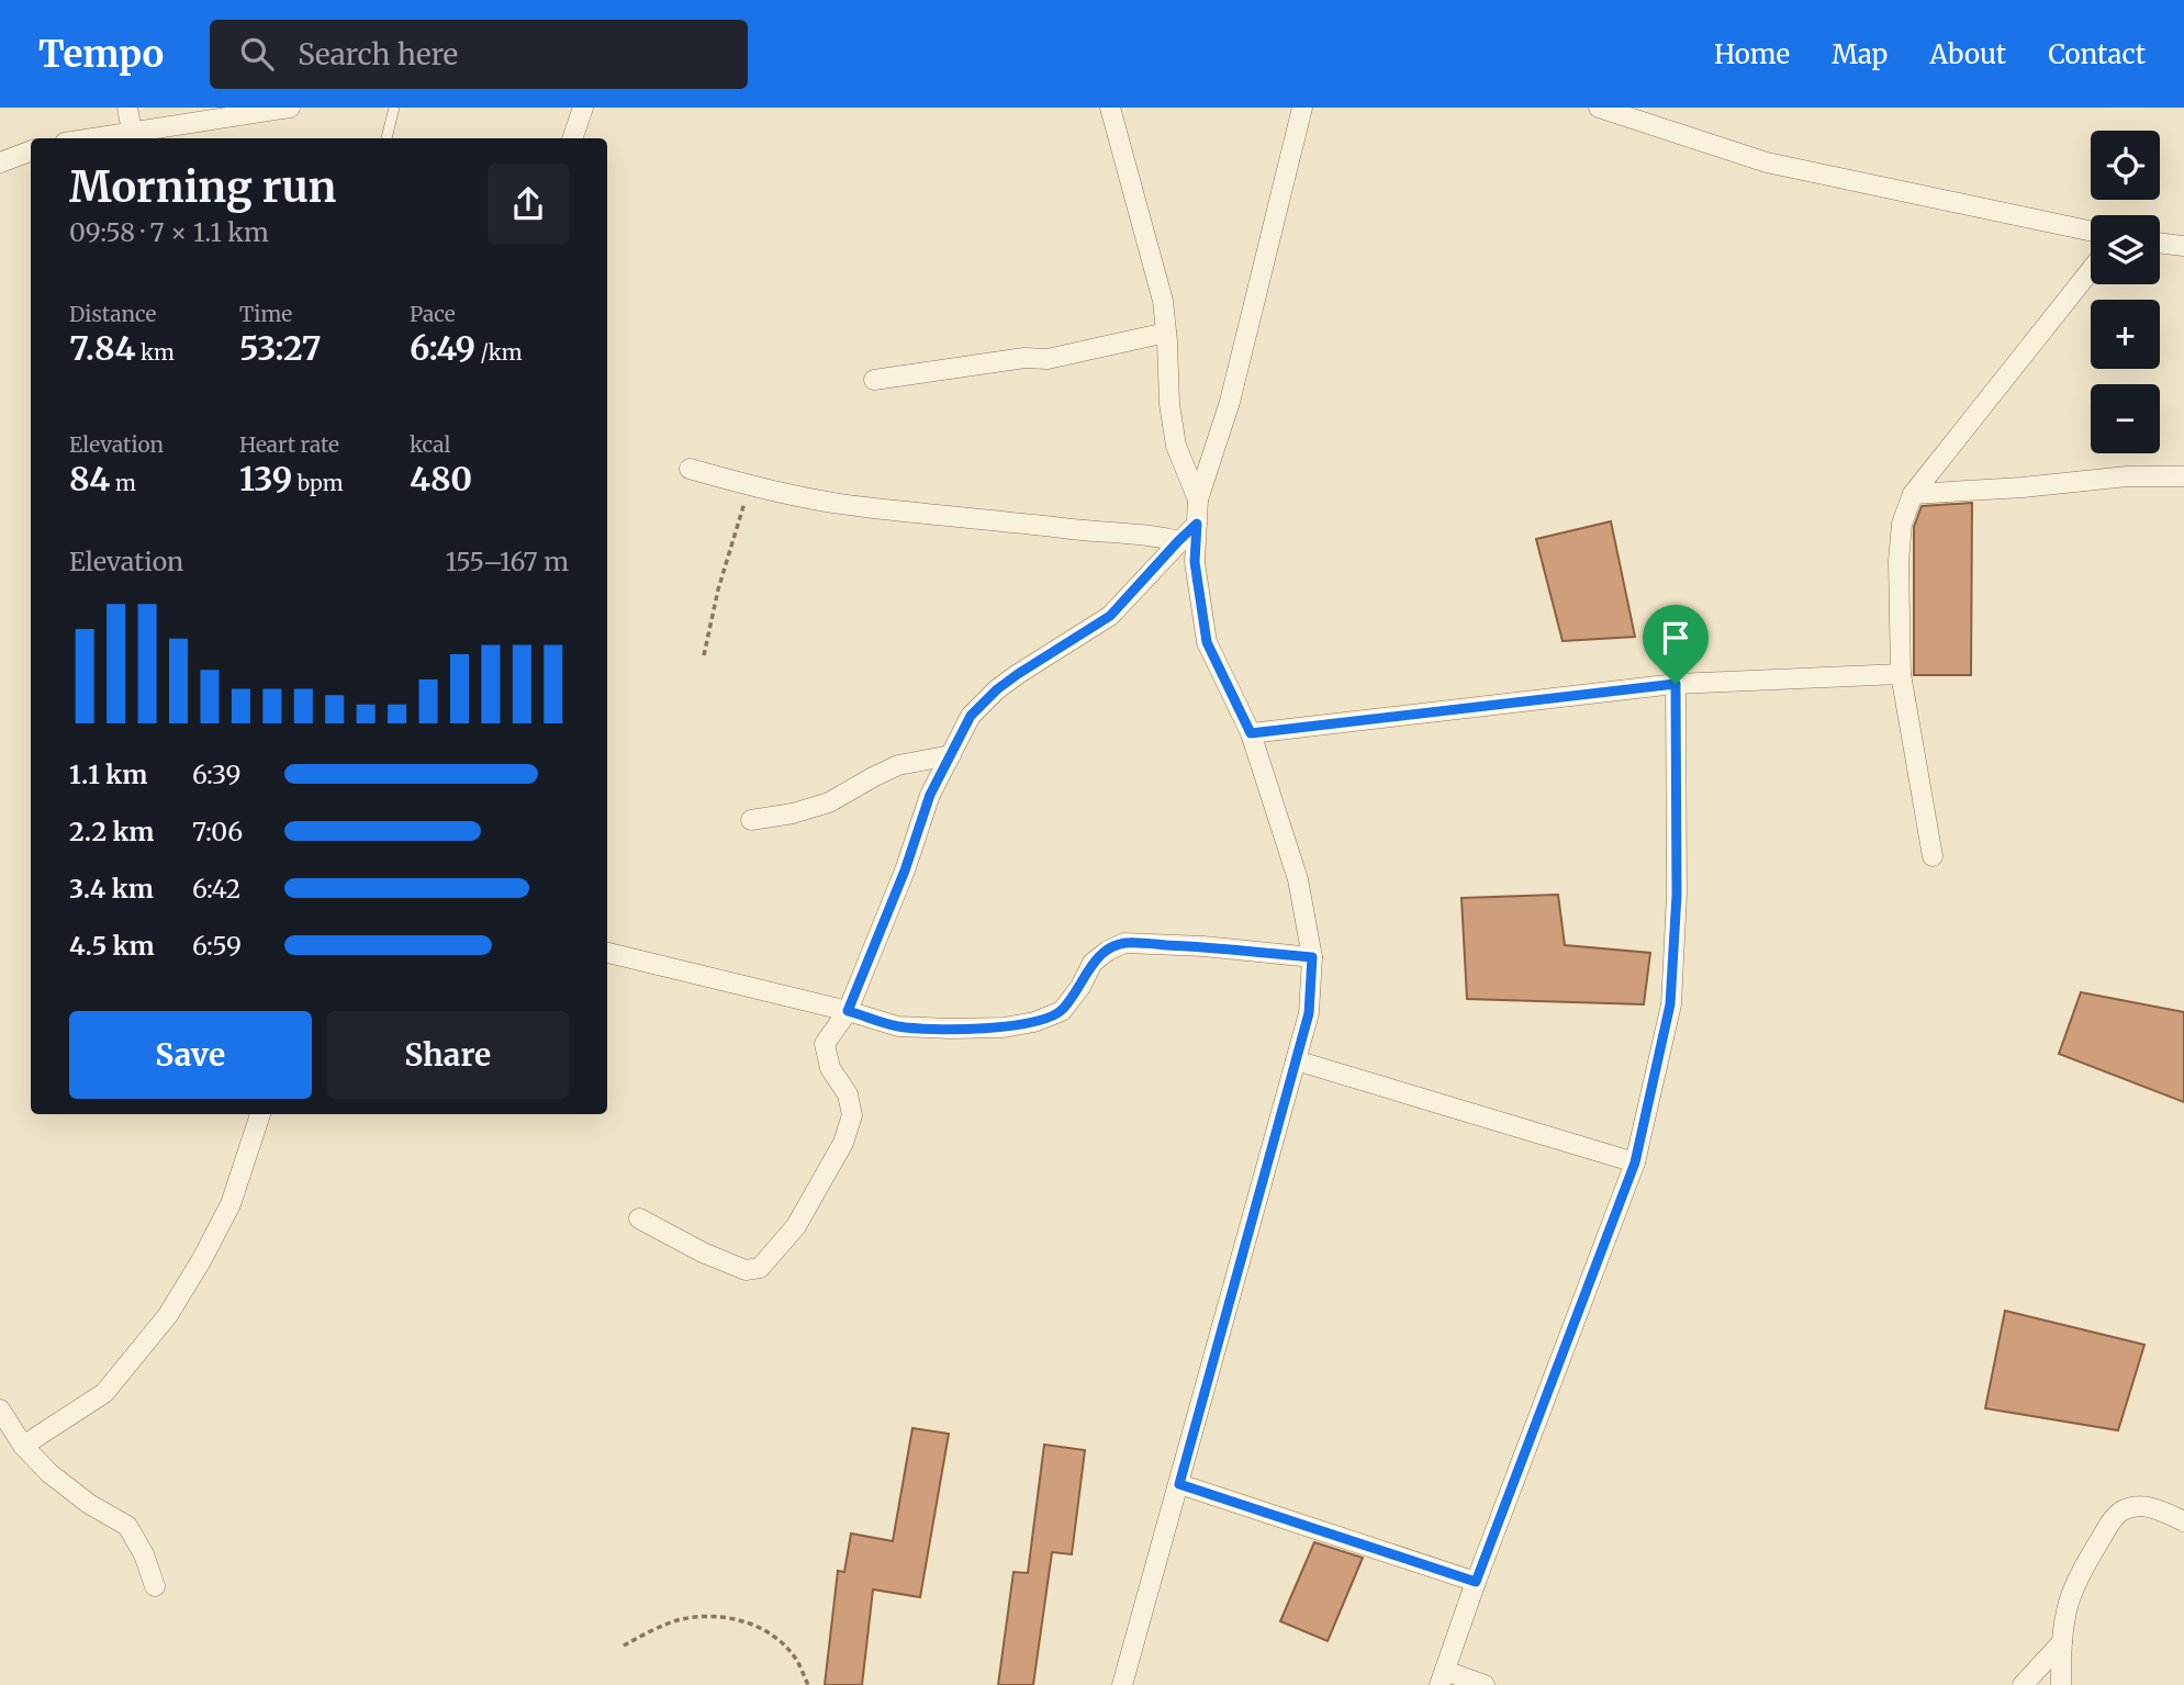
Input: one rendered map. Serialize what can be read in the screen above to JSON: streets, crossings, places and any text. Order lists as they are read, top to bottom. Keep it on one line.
{"page":{"header":"Tempo","search":"Search here","nav":["Home","Map","About","Contact"],"map_buttons":["+","−"],"heading":["Morning run","09:58 · 7 × 1.1 km"],"stats":[["Distance","7.84 km"],["Time","53:27"],["Pace","6:49 /km"],["Elevation","84 m"],["Heart rate","139 bpm"],["kcal","480"]],"chart":["Elevation","155–167 m"],"list":[{"name":"1.1 km","note":"6:39"},{"name":"2.2 km","note":"7:06"},{"name":"3.4 km","note":"6:42"},{"name":"4.5 km","note":"6:59"}],"buttons":["Save","Share"]}}
